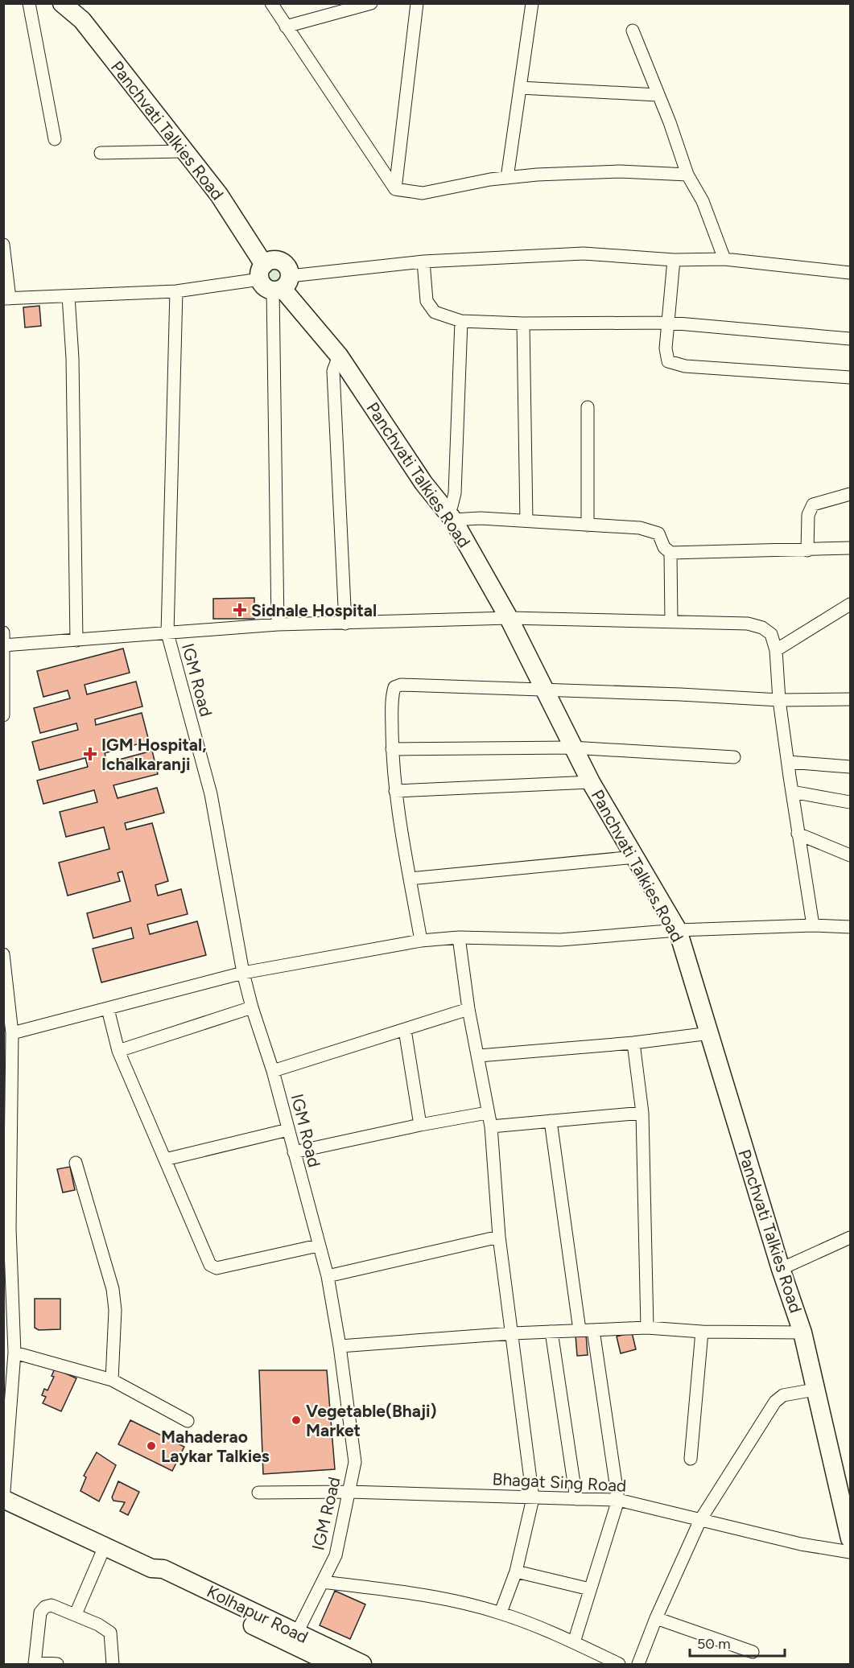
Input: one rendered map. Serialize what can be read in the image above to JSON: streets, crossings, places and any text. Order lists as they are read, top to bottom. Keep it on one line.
{"streets":{"main road":["Panchvati Talkies Road","Kolhapur Road"],"street":["IGM Road","Bhagat Sing Road"]},"crossings":[["IGM Road","Bhagat Sing Road"],["IGM Road","Kolhapur Road"]],"places":{"health":["Sidnale Hospital","IGM Hospital, Ichalkaranji"],"other":["Vegetable(Bhaji) Market","Mahaderao Laykar Talkies"]},"scale_bar":"50 m"}
